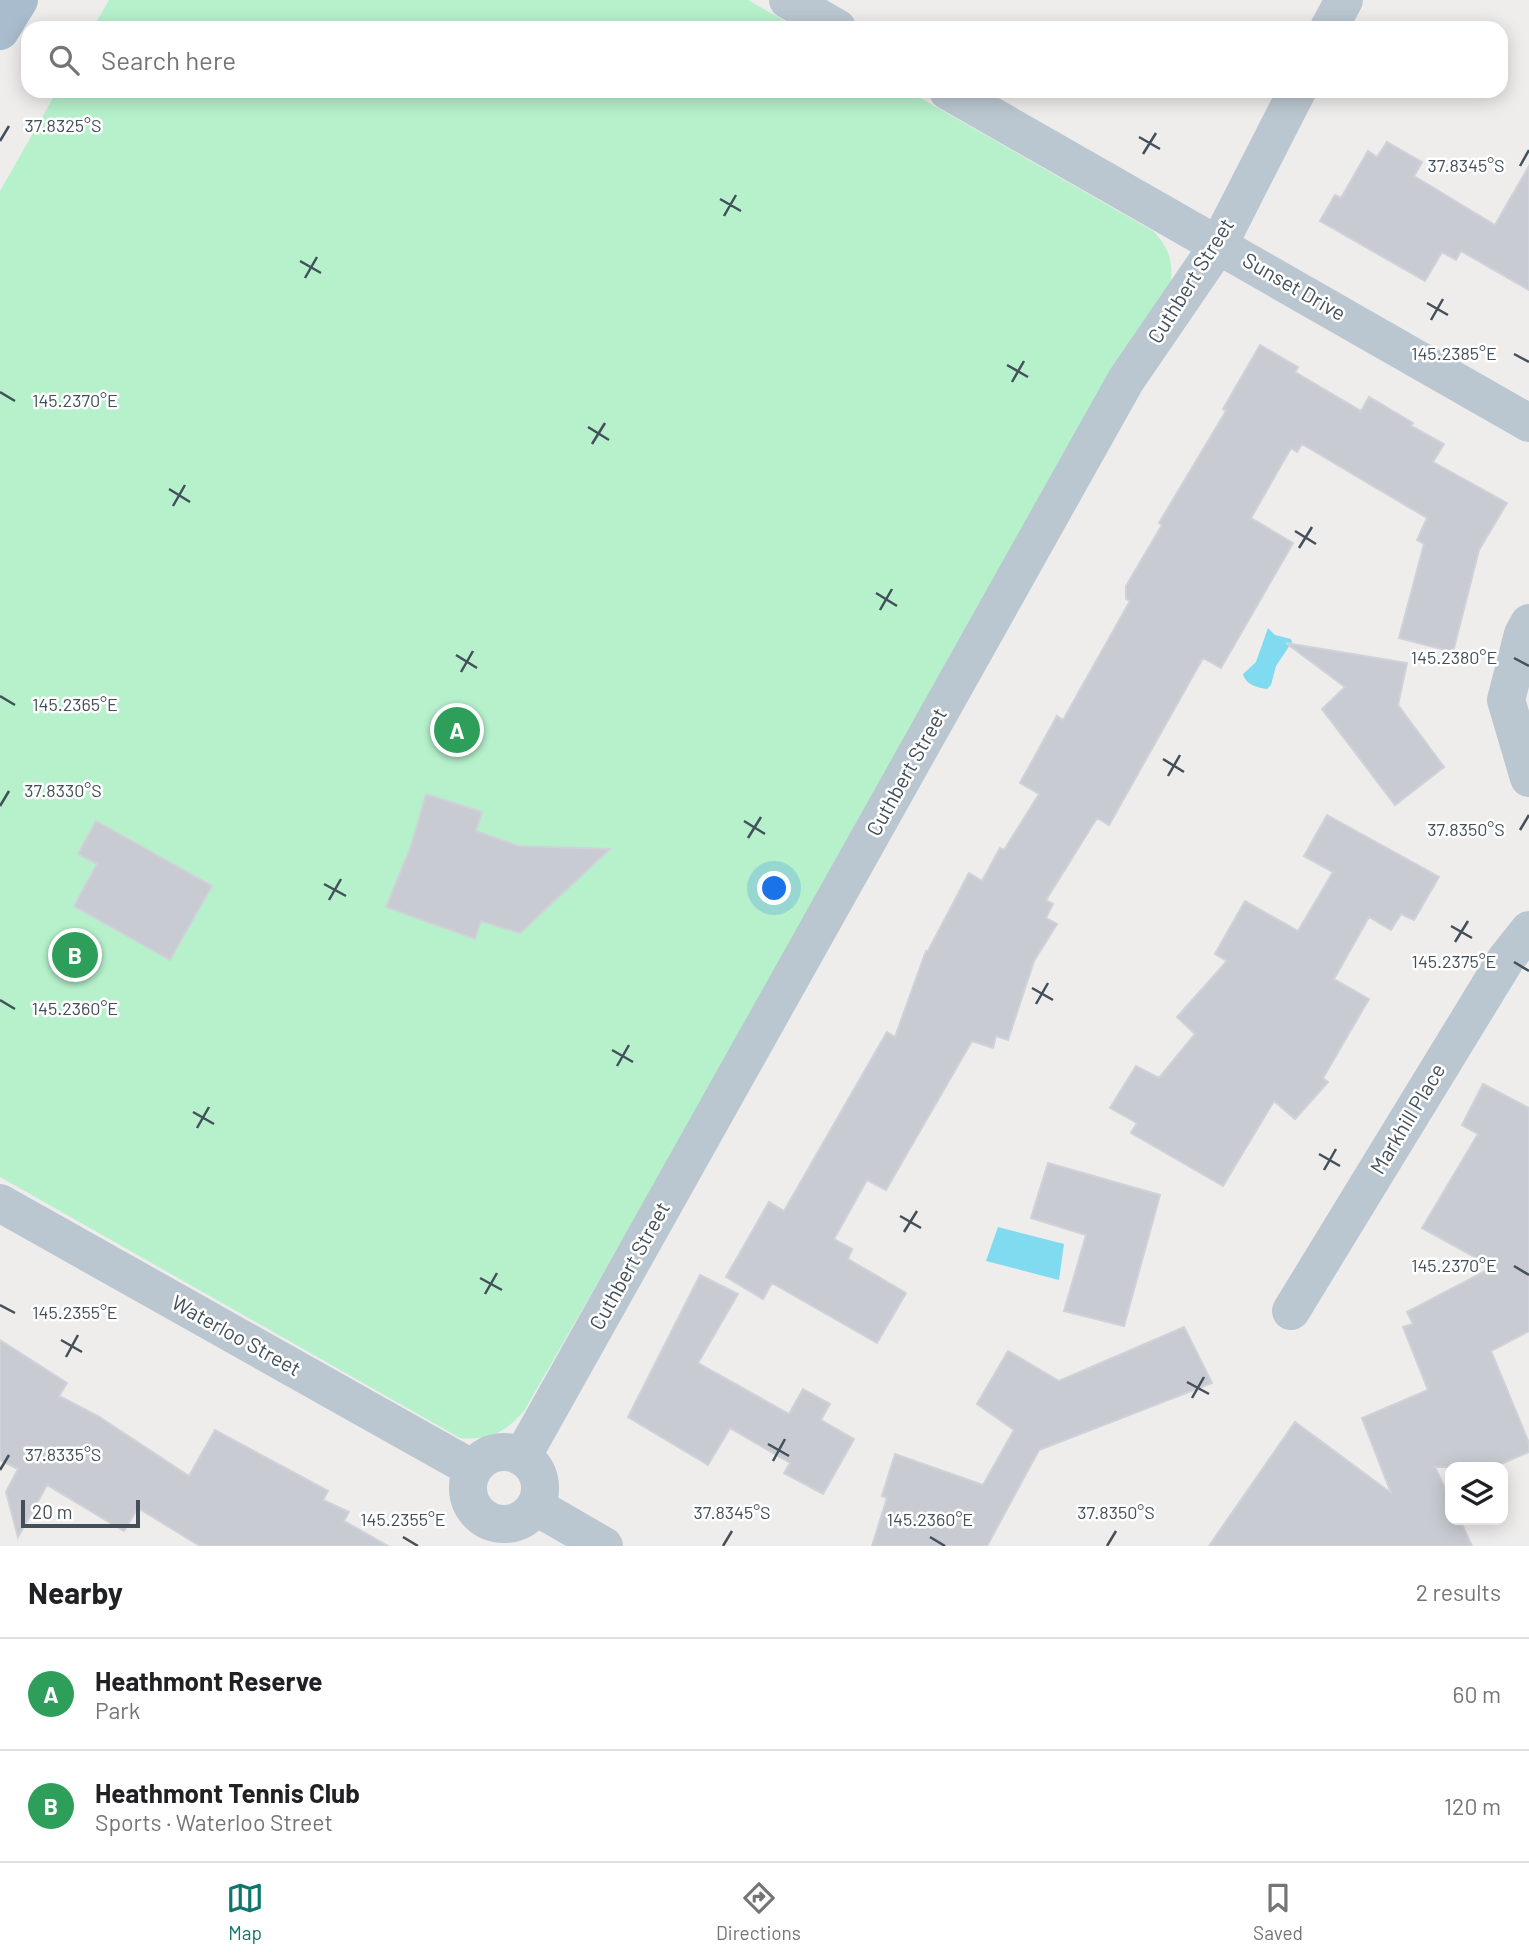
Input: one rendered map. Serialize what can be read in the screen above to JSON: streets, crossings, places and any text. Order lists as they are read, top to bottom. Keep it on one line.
{"streets":{"street":["Cuthbert Street","Sunset Drive","Markhill Place","Waterloo Street"]},"crossings":[["Cuthbert Street","Sunset Drive"],["Cuthbert Street","Waterloo Street"]],"scale_bar":"20 m","page":{"search":"Search here","pins":["A","B"],"scale":"20 m","heading":["Nearby","2 results"],"list":[{"mark":"A","name":"Heathmont Reserve","note":"Park","value":"60 m"},{"mark":"B","name":"Heathmont Tennis Club","note":"Sports · Waterloo Street","value":"120 m"}],"nav":["Map","Directions","Saved"]},"coordinates":["37.8325°S","37.8345°S","145.2385°E","145.2370°E","145.2380°E","145.2365°E","37.8330°S","37.8350°S","145.2375°E","145.2360°E","145.2355°E","37.8335°S"]}
